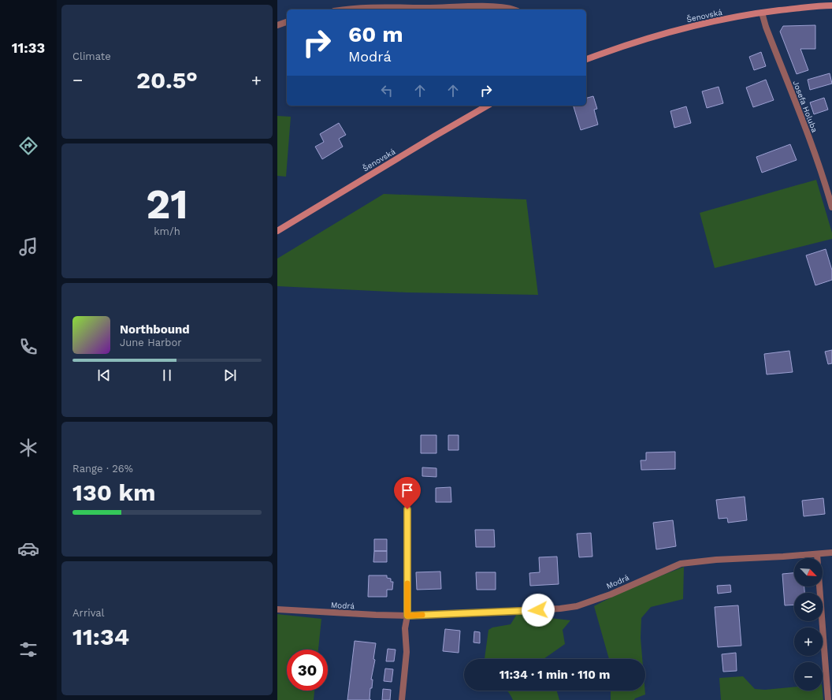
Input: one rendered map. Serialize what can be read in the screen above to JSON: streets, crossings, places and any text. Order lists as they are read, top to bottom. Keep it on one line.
{"streets":{"main road":["Šenovská"],"street":["Josefa Holuba","Modrá"]},"crossings":[["Šenovská","Josefa Holuba"]],"north":"bottom right","page":{"tabs":"11:33","tile":["Climate",["21","km/h"],["Range · 26%","130 km"],["Arrival","11:34"]],"turn":["60 m","Modrá"],"heat":["−","20.5°","+"],"song":["Northbound","June Harbor"],"map_buttons":["+","−"],"limit":"30","trip":"11:34 · 1 min · 110 m"}}
